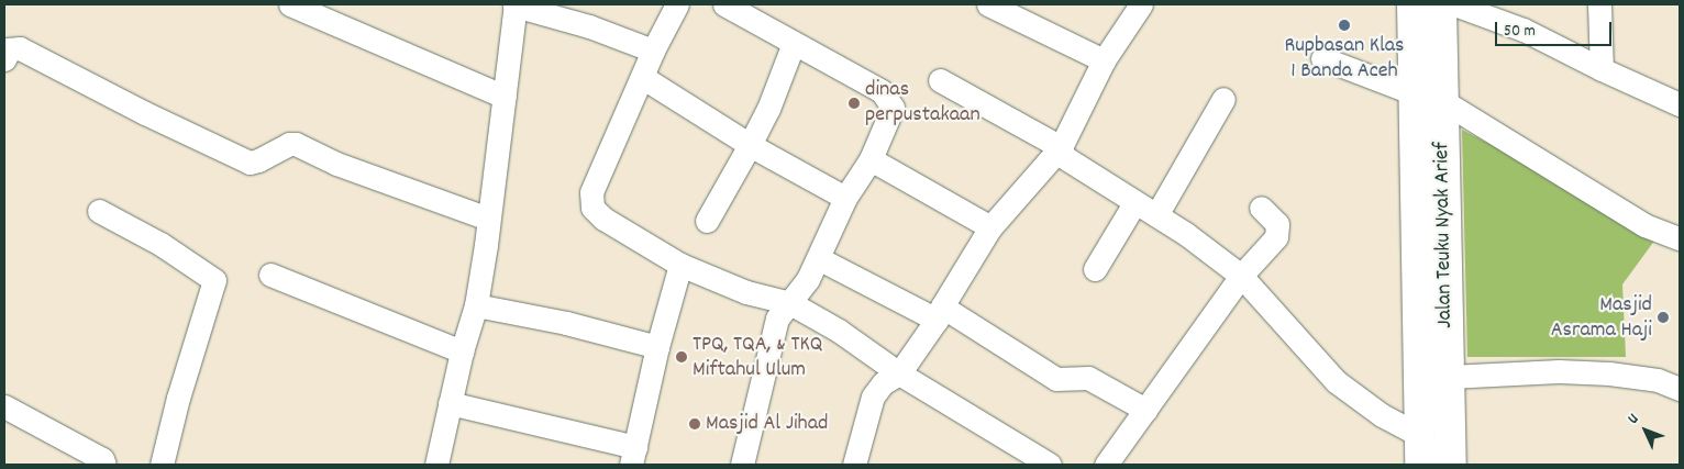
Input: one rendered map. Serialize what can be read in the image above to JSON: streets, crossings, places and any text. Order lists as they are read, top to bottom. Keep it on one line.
{"streets":{"highway":["Jalan Teuku Nyak Arief"]},"places":["Rupbasan Klas 1 Banda Aceh","dinas perpustakaan","Masjid Asrama Haji","TPQ, TQA, & TKQ Miftahul Ulum","Masjid Al Jihad"],"scale_bar":"50 m","north":"top left"}
